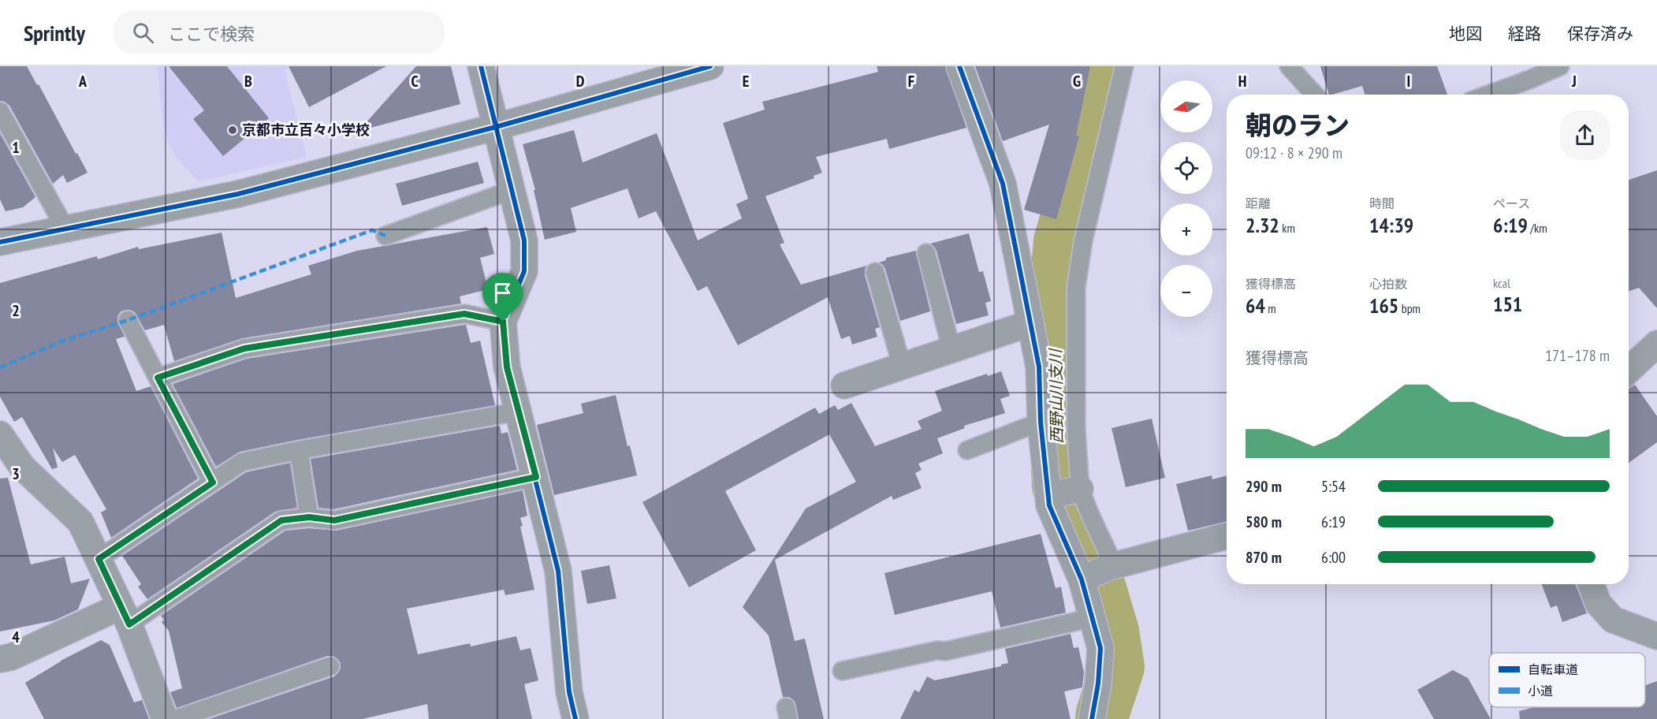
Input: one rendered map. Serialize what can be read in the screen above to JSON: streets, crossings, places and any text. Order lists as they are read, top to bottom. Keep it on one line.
{"water":["西野山川支川"],"places":["京都市立百々小学校"],"legend":["自転車道","小道"],"north":"left","page":{"header":"Sprintly","search":"ここで検索","nav":["地図","経路","保存済み"],"map_buttons":["+","−"],"heading":["朝のラン","09:12 · 8 × 290 m"],"stats":[["距離","2.32 km"],["時間","14:39"],["ペース","6:19 /km"],["獲得標高","64 m"],["心拍数","165 bpm"],["kcal","151"]],"chart":["獲得標高","171–178 m"],"list":[{"name":"290 m","note":"5:54"},{"name":"580 m","note":"6:19"},{"name":"870 m","note":"6:00"}]},"grid":{"columns":["A","B","C","D","E","F","G","H","I","J"],"rows":["1","2","3","4"]}}
